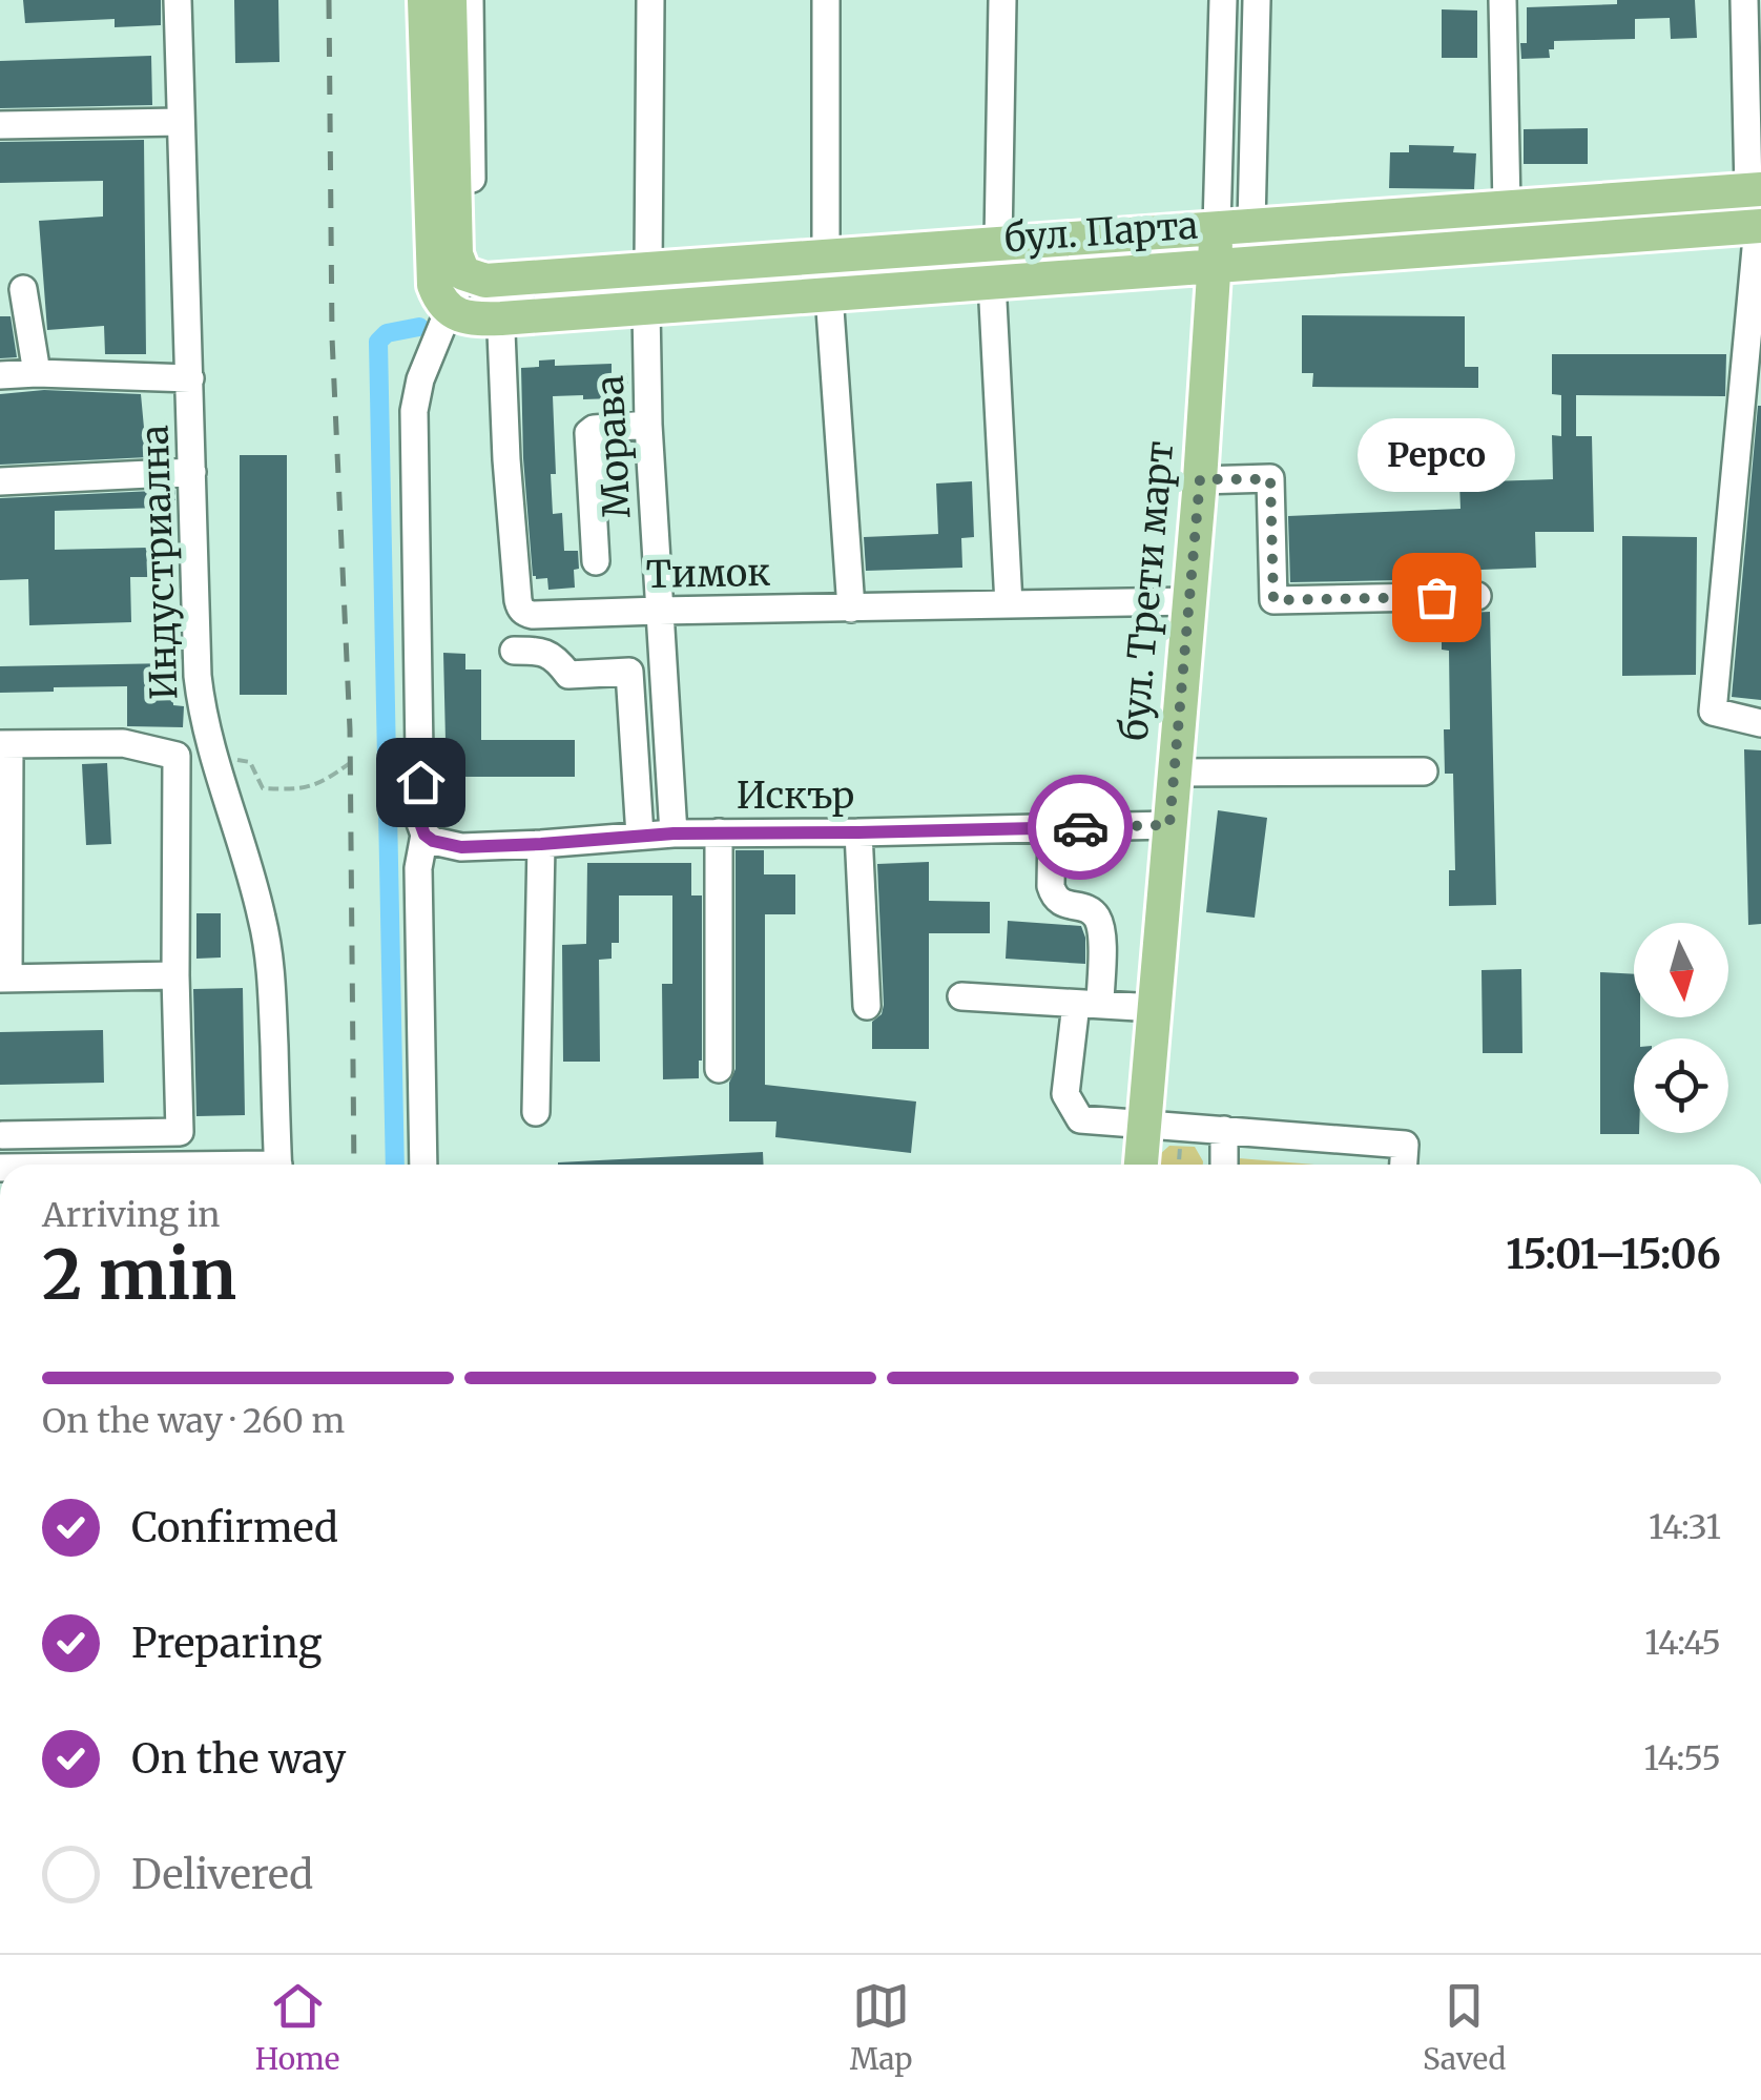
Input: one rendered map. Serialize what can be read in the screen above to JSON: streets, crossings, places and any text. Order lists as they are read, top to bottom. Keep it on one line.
{"streets":{"main road":["бул. Парта","бул. Трети март"],"street":["Морава","Индустриална","Тимок","Искър"]},"crossings":[["бул. Парта","Морава"],["бул. Парта","Тимок"],["бул. Парта","бул. Трети март"],["Морава","Тимок"],["Морава","Искър"],["Тимок","бул. Трети март"],["бул. Трети март","Искър"]],"places":["Pepco"],"north":"bottom","page":{"bubble":"Pepco","heading":["2 min","Arriving in","15:01–15:06"],"bar":"On the way · 260 m","list":[["Confirmed","14:31"],["Preparing","14:45"],["On the way","14:55"],"Delivered"],"tabs":["Home","Map","Saved"]}}
